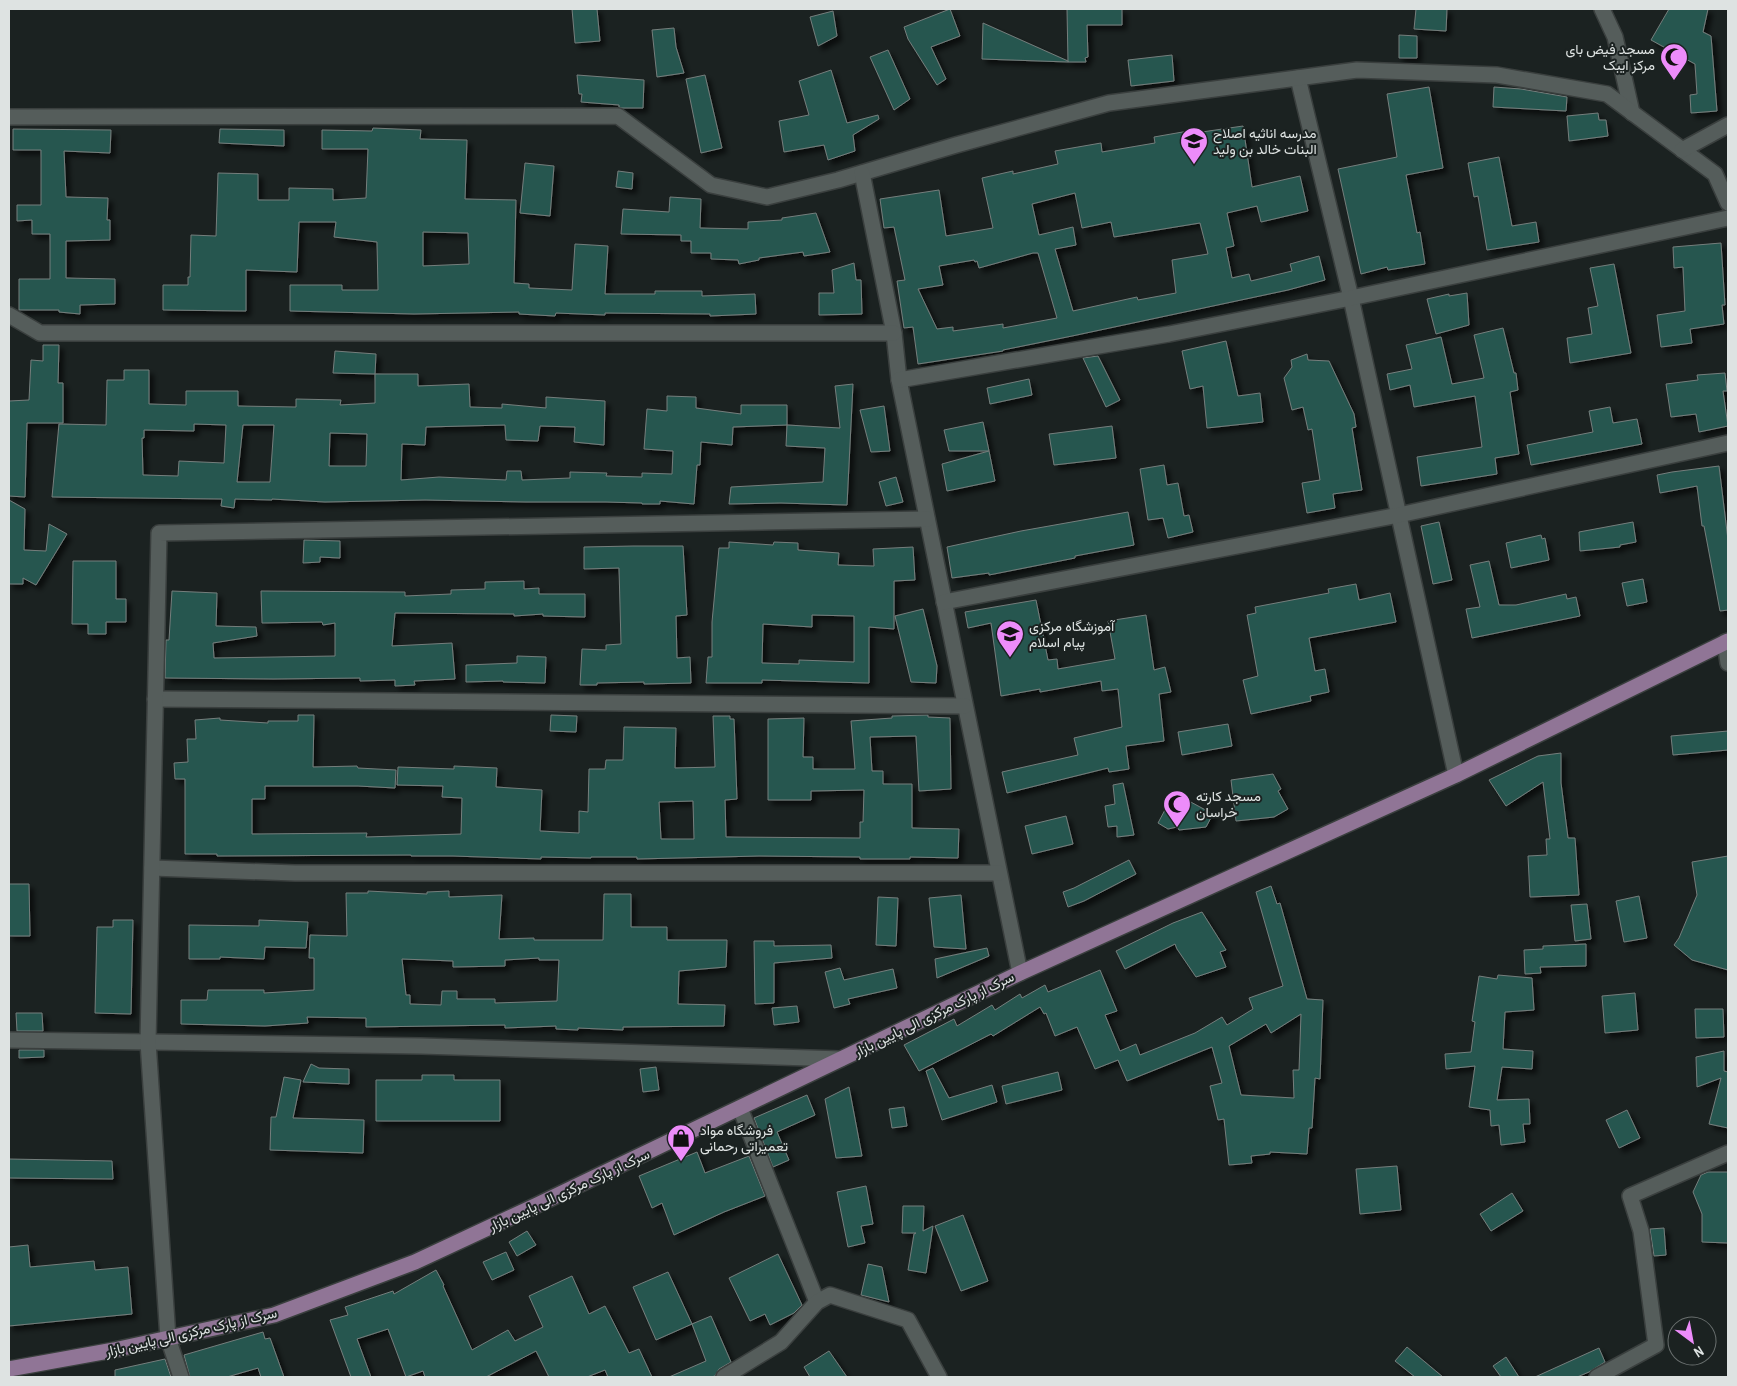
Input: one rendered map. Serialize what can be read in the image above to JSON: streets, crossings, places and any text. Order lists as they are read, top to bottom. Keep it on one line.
{"streets":{"main road":["سرک از پارک مرکزی الی پایین بازار"]},"places":{"mosque":["مسجد فیض بای مرکز ایبک","مسجد کارته خراسان"],"school or university":["مدرسه اناثیه اصلاح البنات خالد بن ولید","آموزشگاه مرکزی پیام اسلام"],"shop":["فروشگاه مواد تعمیراتی رحمانی"]},"north":"bottom right"}
